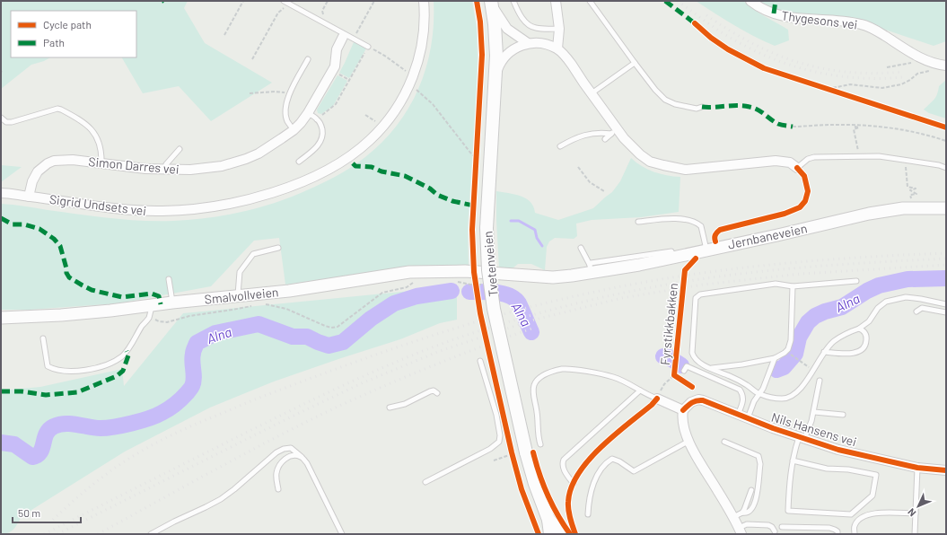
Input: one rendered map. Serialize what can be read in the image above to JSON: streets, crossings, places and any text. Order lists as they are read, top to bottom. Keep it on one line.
{"streets":{"main road":["Tvetenveien"],"street":["Thygesons vei","Simon Darres vei","Sigrid Undsets vei","Jernbaneveien","Smalvollveien","Nils Hansens vei"],"cycle path":["Fyrstikkbakken"]},"crossings":[["Simon Darres vei","Sigrid Undsets vei"],["Jernbaneveien","Smalvollveien"]],"water":["Alna"],"legend":["Cycle path","Path"],"scale_bar":"50 m","north":"bottom left"}
